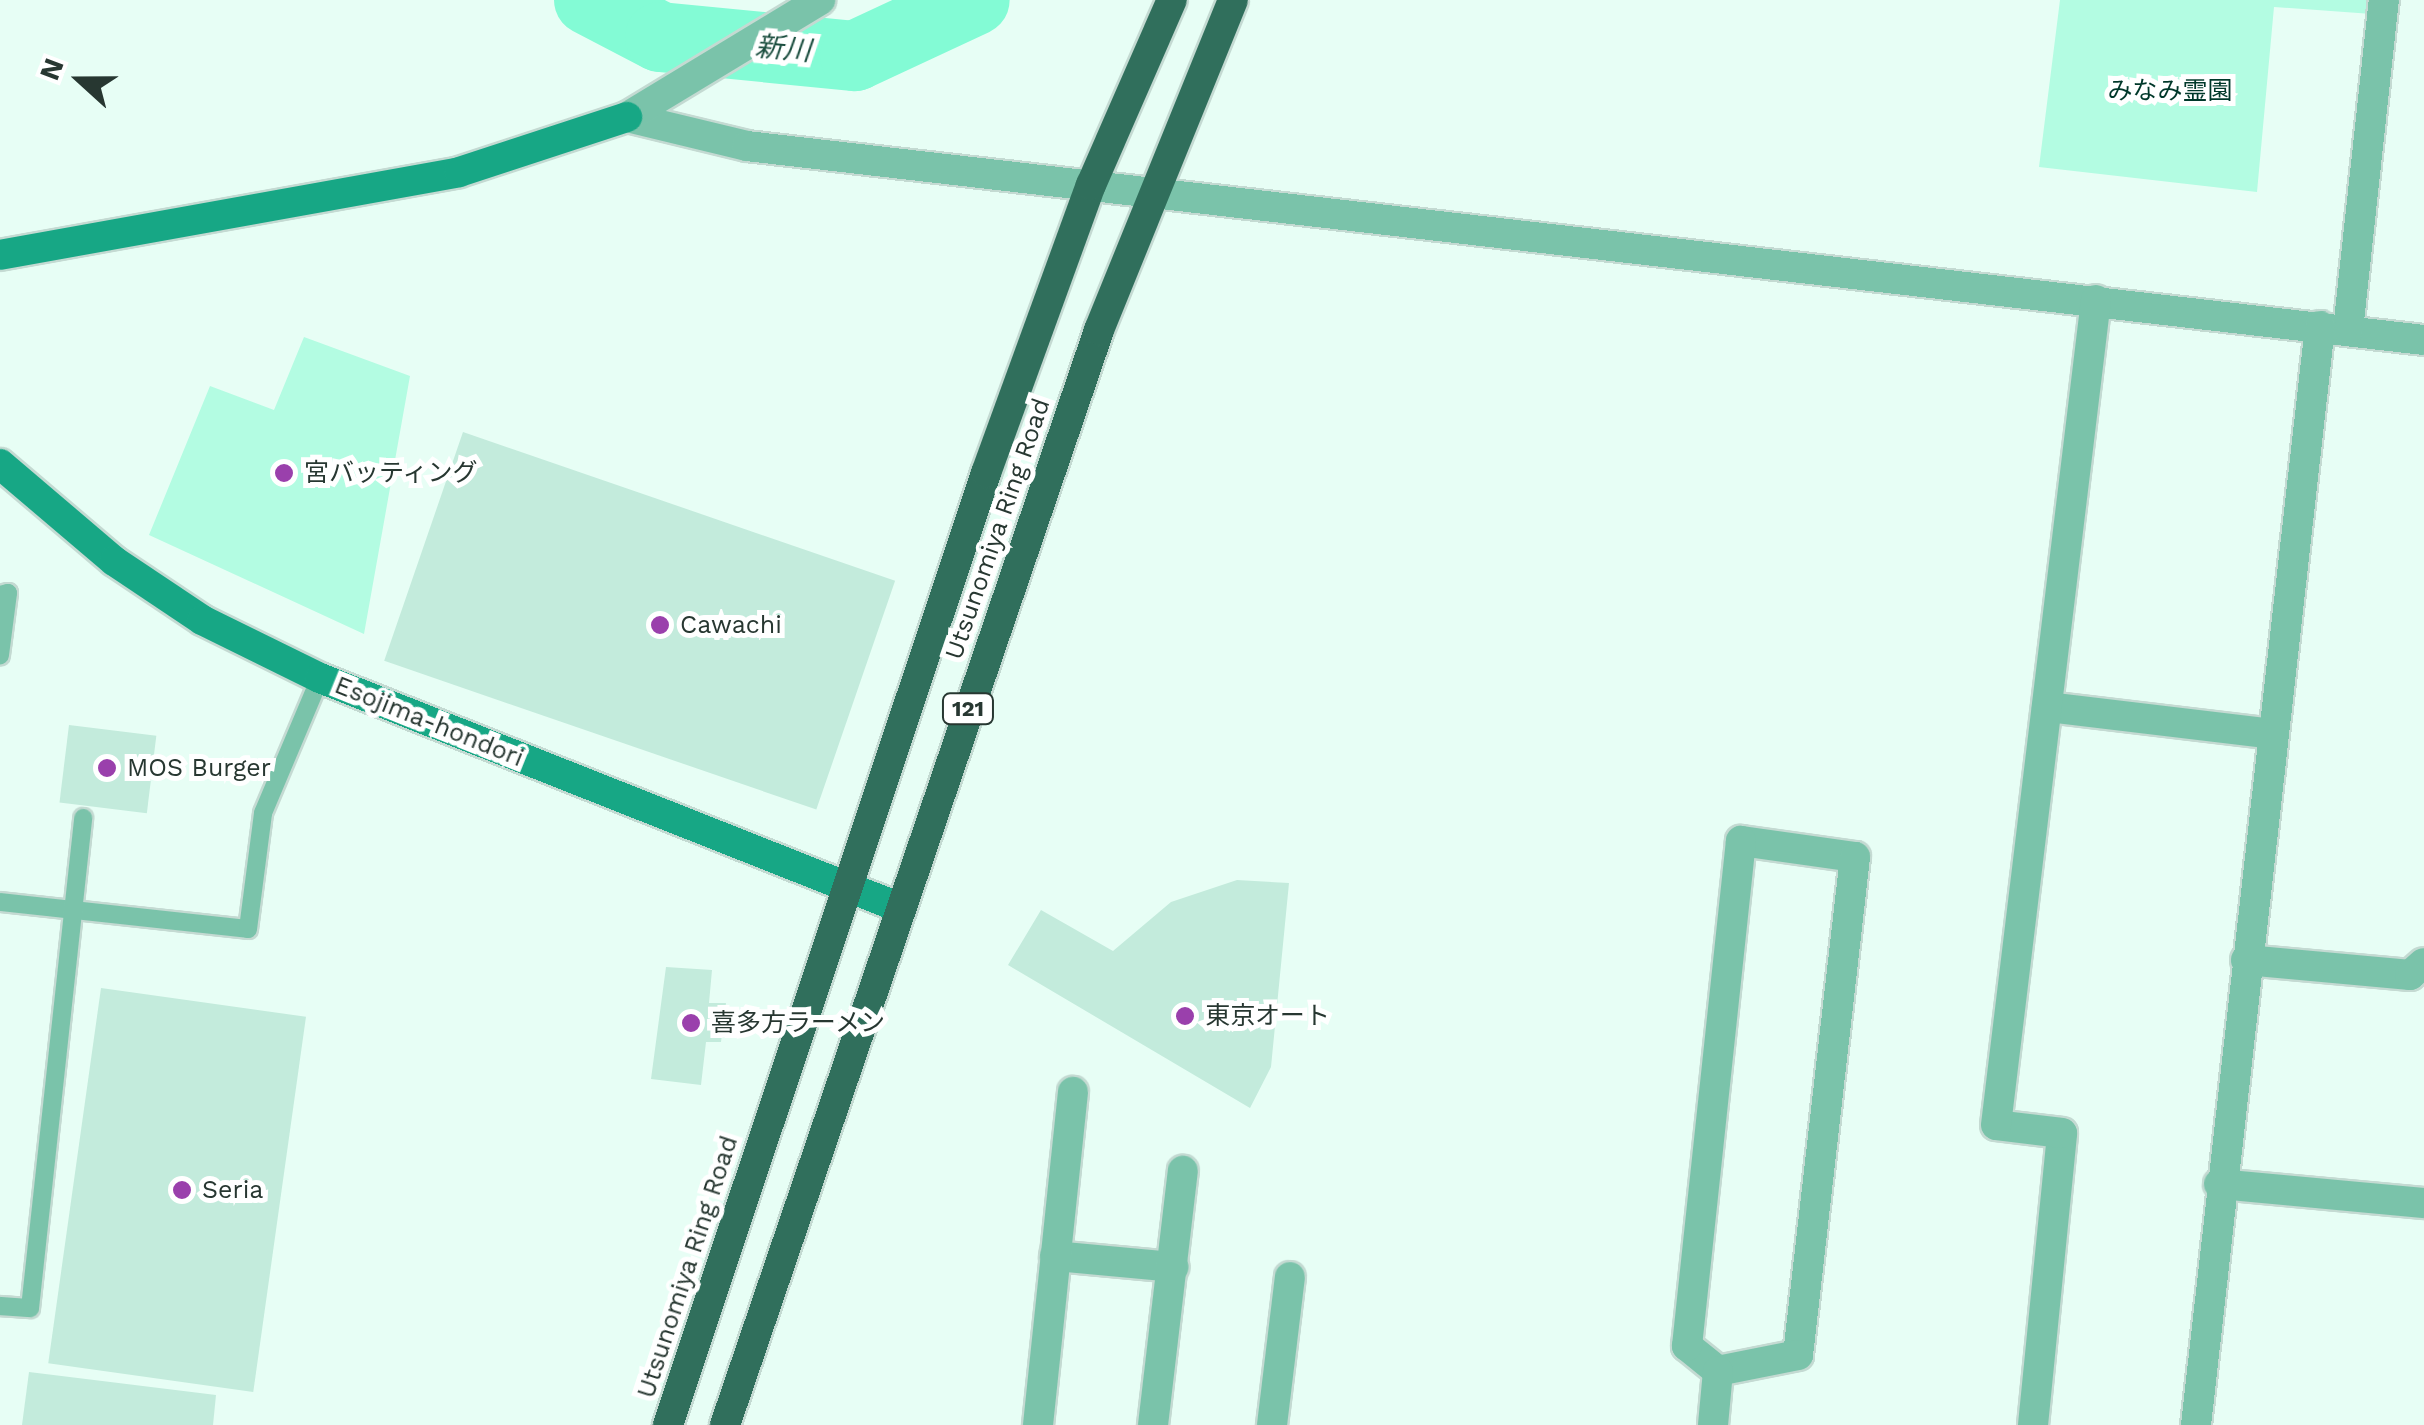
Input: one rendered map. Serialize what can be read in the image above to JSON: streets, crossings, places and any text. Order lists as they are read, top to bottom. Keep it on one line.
{"streets":{"highway":["Utsunomiya Ring Road","121"],"street":["Esojima-hondori"]},"crossings":[["Utsunomiya Ring Road","Esojima-hondori"]],"water":["新川"],"parks":["みなみ霊園"],"places":["宮バッティング","Cawachi","MOS Burger","東京オート","喜多方ラーメン","Seria"],"north":"left"}
